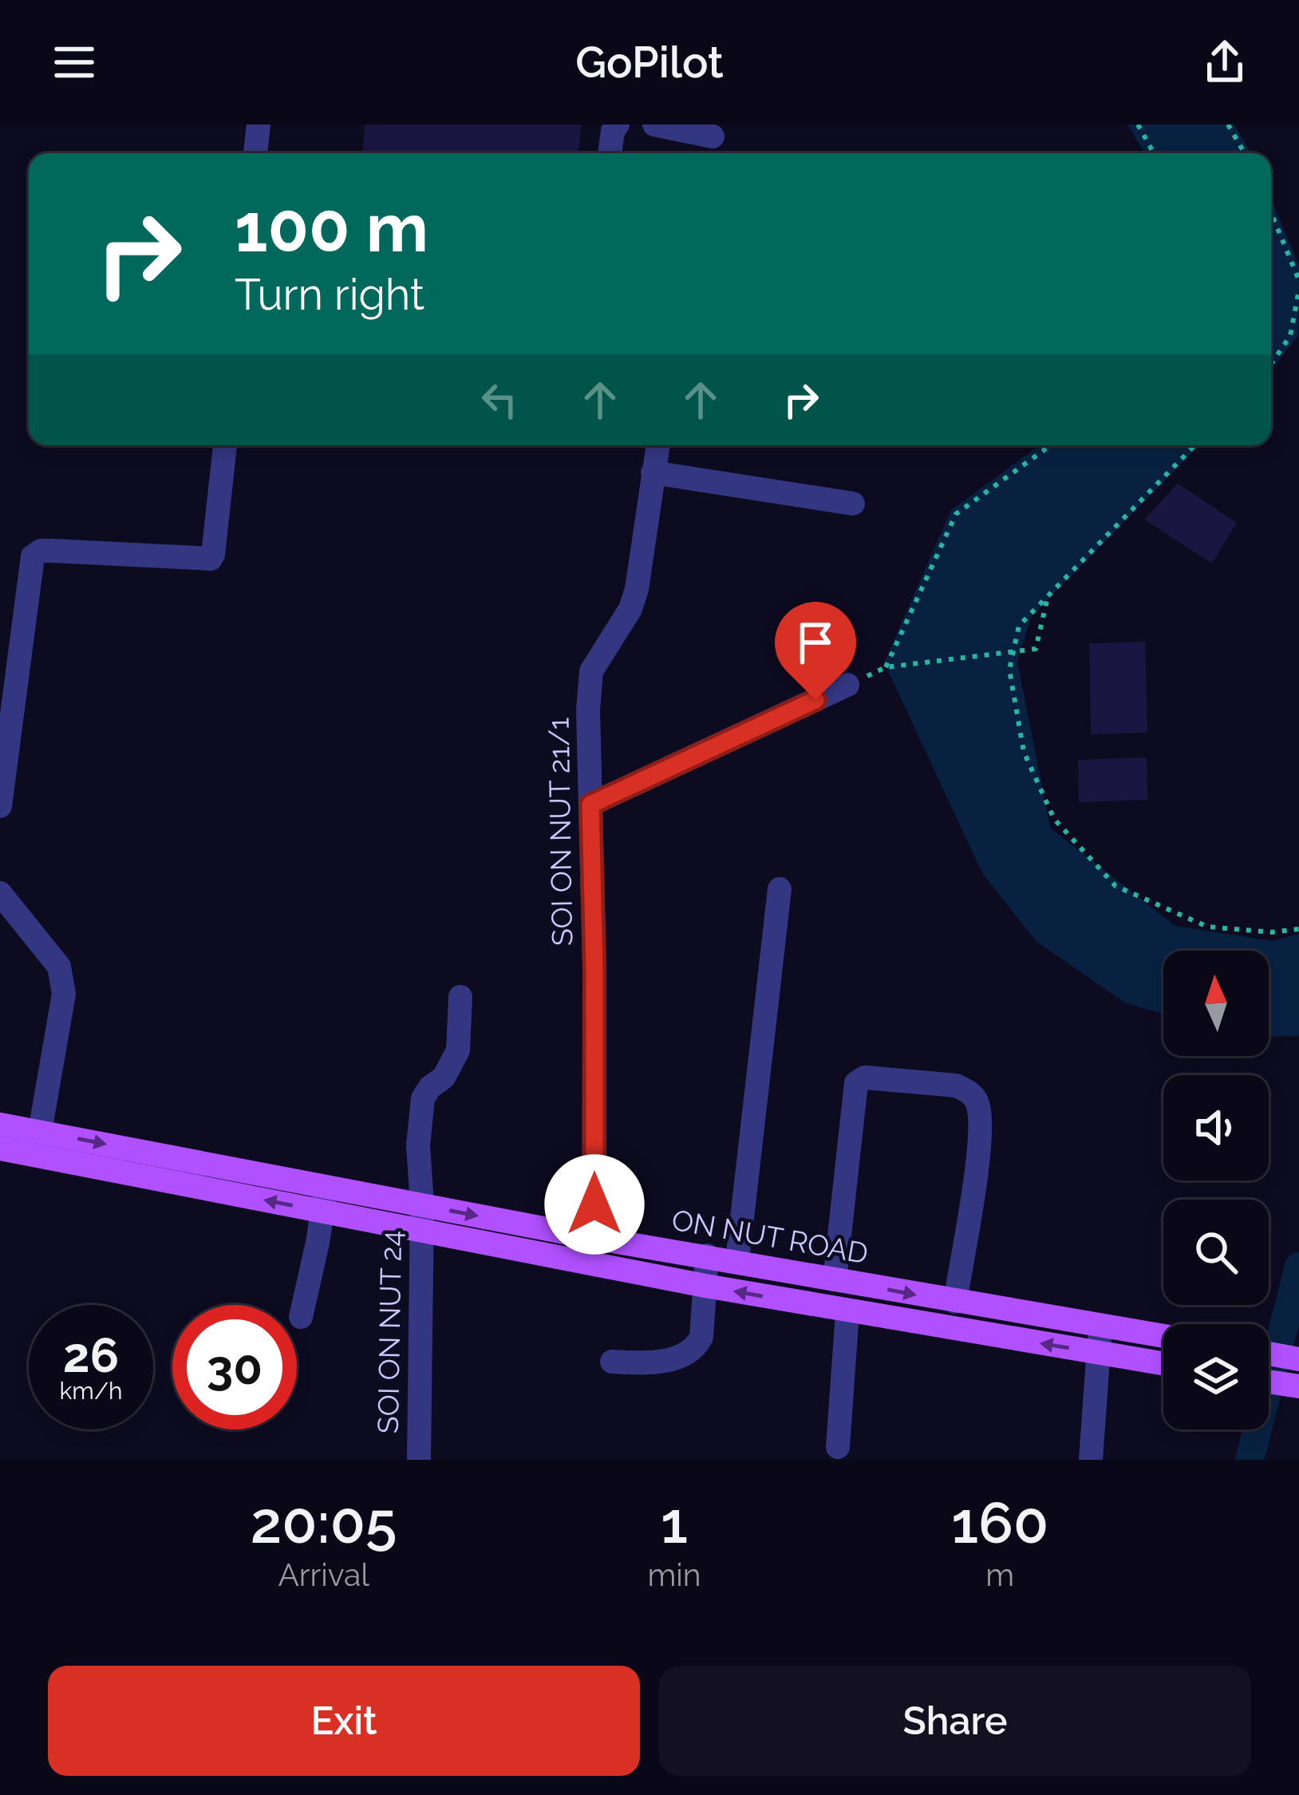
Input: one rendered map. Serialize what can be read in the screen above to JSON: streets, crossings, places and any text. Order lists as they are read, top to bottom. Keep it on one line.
{"streets":{"main road":["ON NUT ROAD"],"street":["SOI ON NUT 21/1","SOI ON NUT 24"]},"crossings":[["SOI ON NUT 21/1","ON NUT ROAD"],["ON NUT ROAD","SOI ON NUT 24"]],"north":"top","page":{"header":"GoPilot","turn":["100 m","Turn right"],"speed":"26 km/h","limit":"30","eta":["20:05","Arrival","1","min","160","m"],"buttons":["Exit","Share"]}}
